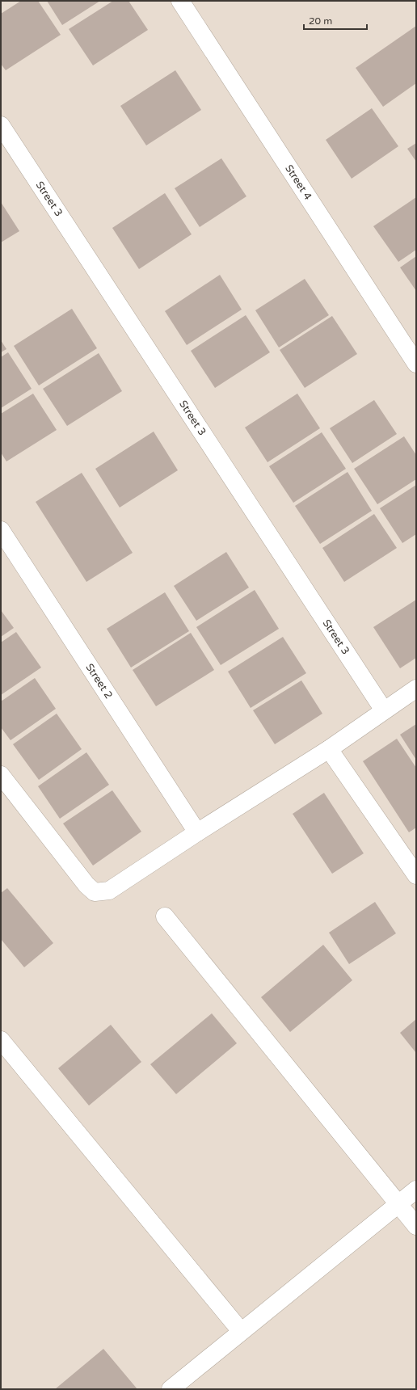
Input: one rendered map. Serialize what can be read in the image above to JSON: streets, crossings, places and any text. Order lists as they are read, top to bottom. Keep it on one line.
{"streets":{"street":["Street 4","Street 3","Street 2"]},"scale_bar":"20 m"}
